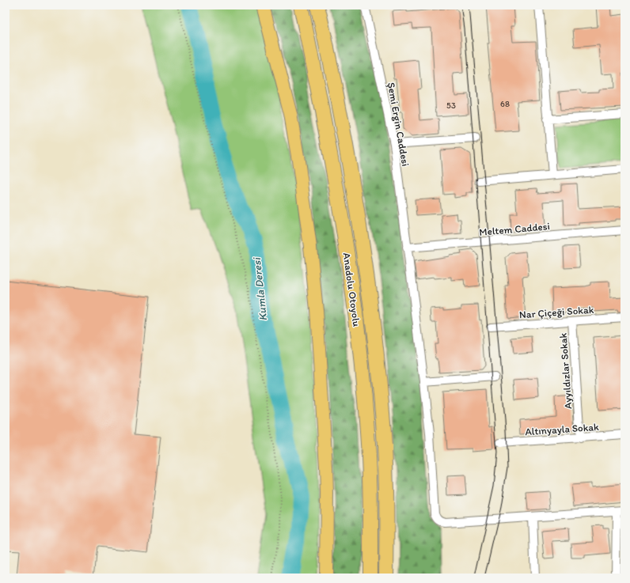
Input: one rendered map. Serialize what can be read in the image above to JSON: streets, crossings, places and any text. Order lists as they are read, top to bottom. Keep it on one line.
{"streets":{"highway":["Anadolu Otoyolu"],"street":["Şemi Ergin Caddesi","Meltem Caddesi","Nar Çiçeği Sokak","Ayyıldızlar Sokak","Altınyayla Sokak"]},"crossings":[["Şemi Ergin Caddesi","Meltem Caddesi"],["Nar Çiçeği Sokak","Ayyıldızlar Sokak"],["Ayyıldızlar Sokak","Altınyayla Sokak"]],"water":["Kumla Deresi"],"house_numbers":["68","53"]}
